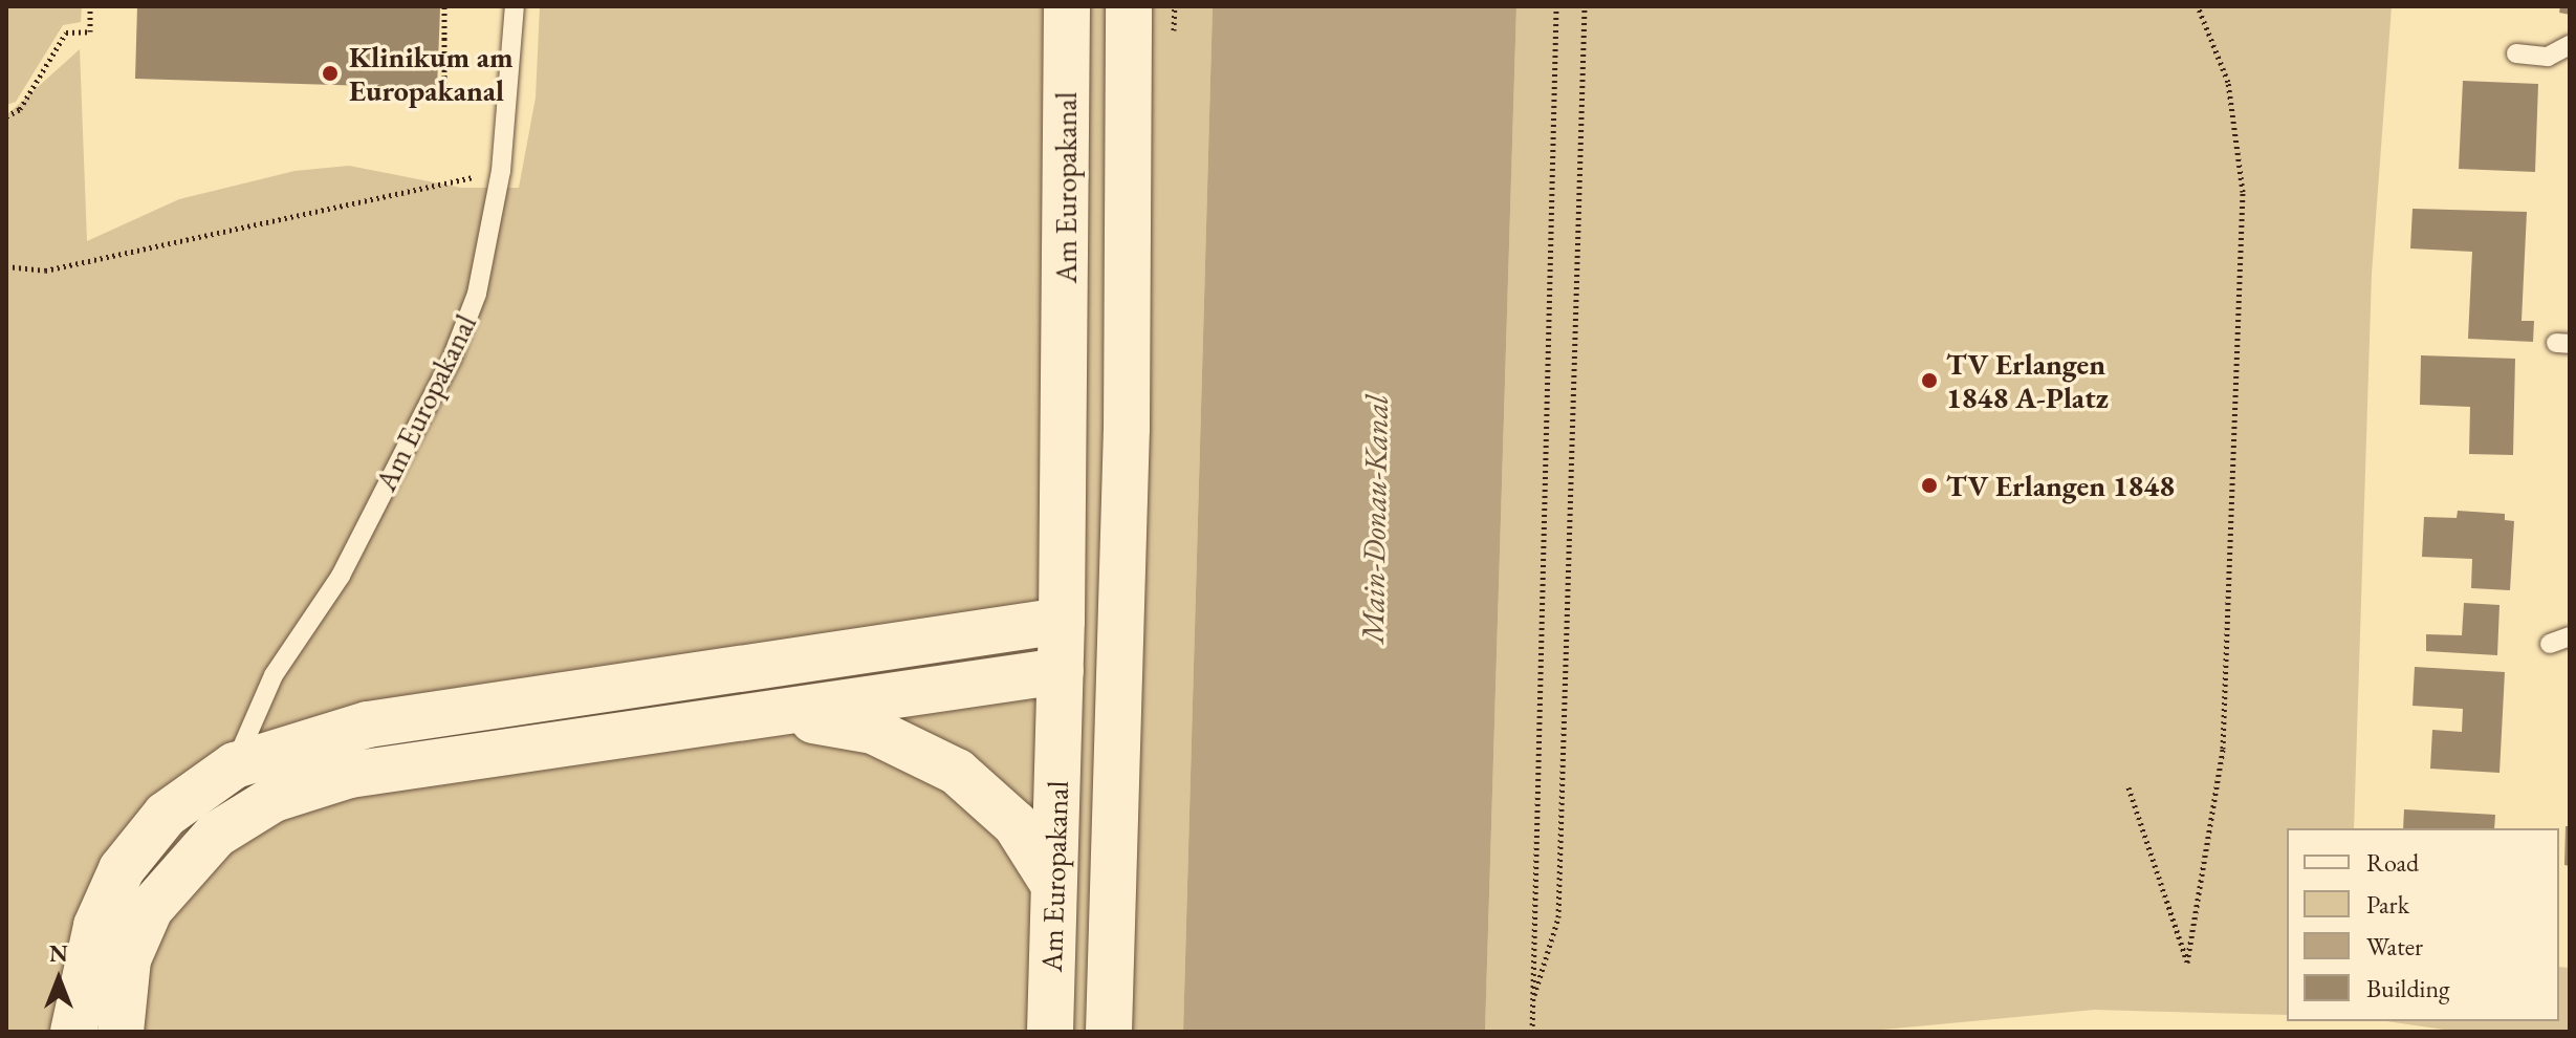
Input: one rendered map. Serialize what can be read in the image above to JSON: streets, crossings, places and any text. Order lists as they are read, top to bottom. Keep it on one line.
{"streets":{"main road":["Am Europakanal"]},"water":["Main-Donau-Kanal"],"places":["Klinikum am Europakanal","TV Erlangen 1848 A-Platz","TV Erlangen 1848"],"legend":["Road","Park","Water","Building"],"north":"top"}
